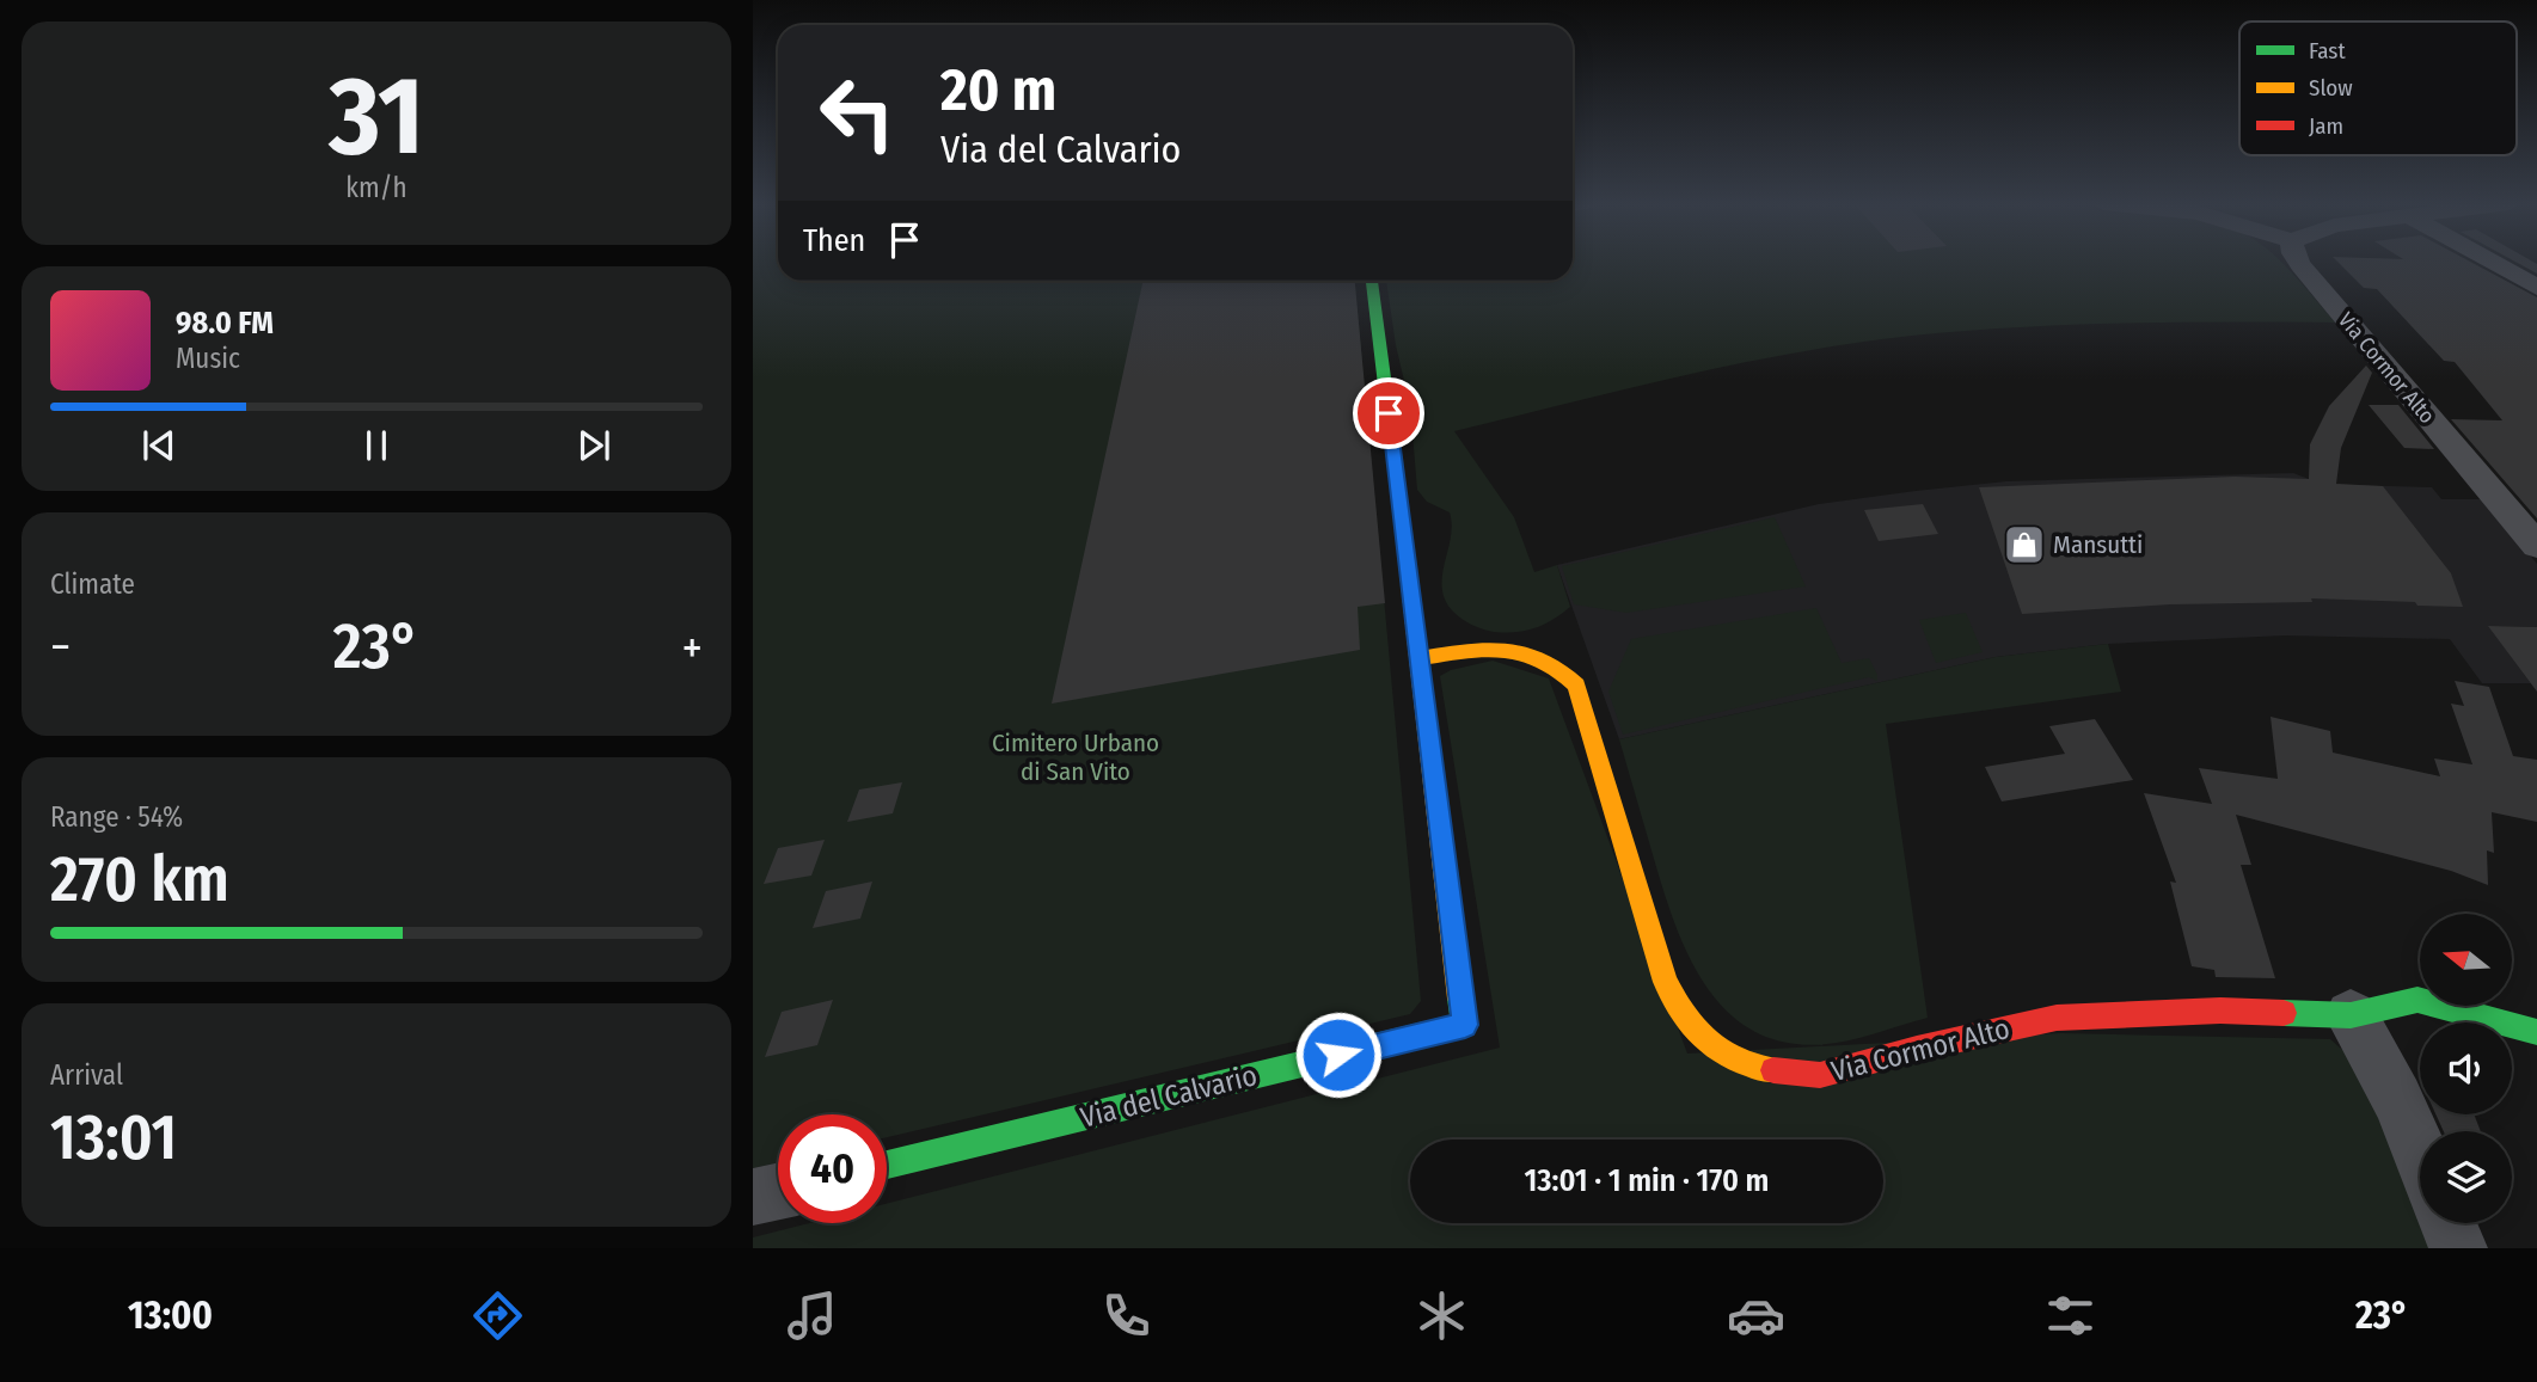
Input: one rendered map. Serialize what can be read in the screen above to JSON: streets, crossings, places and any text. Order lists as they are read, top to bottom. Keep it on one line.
{"streets":{"street":["Via Cormor Alto","Via del Calvario"]},"crossings":[["Via Cormor Alto","Via del Calvario"]],"parks":["Cimitero Urbano di San Vito"],"places":{"shop":["Mansutti"]},"legend":["Fast","Slow","Jam"],"north":"left","page":{"tile":[["31","km/h"],"Climate",["Range · 54%","270 km"],["Arrival","13:01"]],"turn":["20 m","Via del Calvario"],"then":"Then","song":["98.0 FM","Music"],"heat":["−","23°","+"],"limit":"40","trip":"13:01 · 1 min · 170 m","tabs":["13:00","23°"]}}
